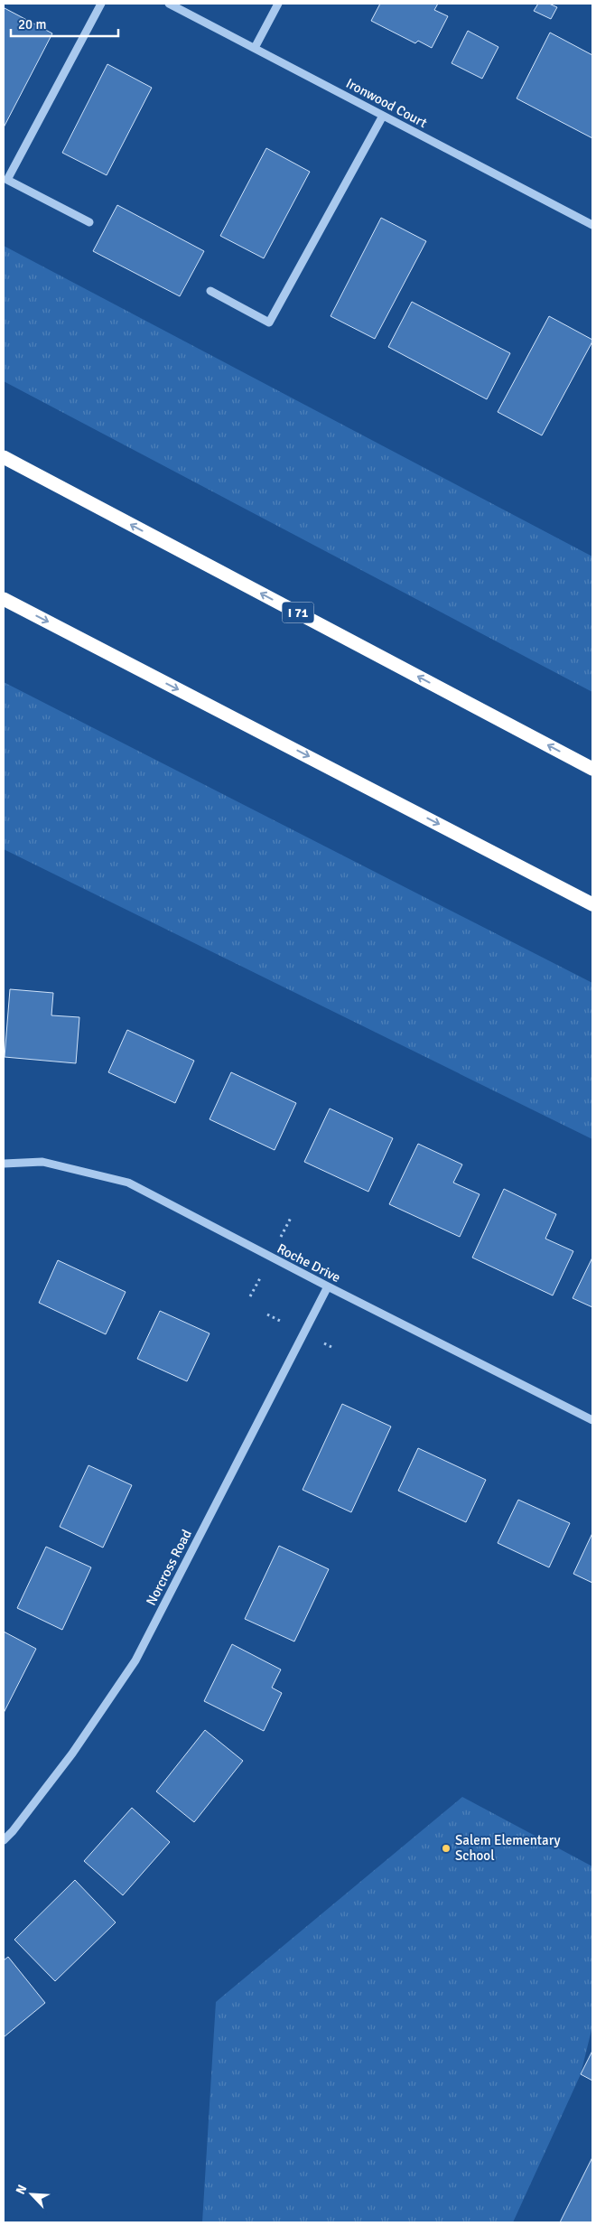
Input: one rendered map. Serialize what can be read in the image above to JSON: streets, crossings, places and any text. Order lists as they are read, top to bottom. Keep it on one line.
{"streets":{"highway":["I 71"],"street":["Ironwood Court","Roche Drive","Norcross Road"]},"crossings":[["Roche Drive","Norcross Road"]],"places":["Salem Elementary School"],"scale_bar":"20 m","north":"top left"}
